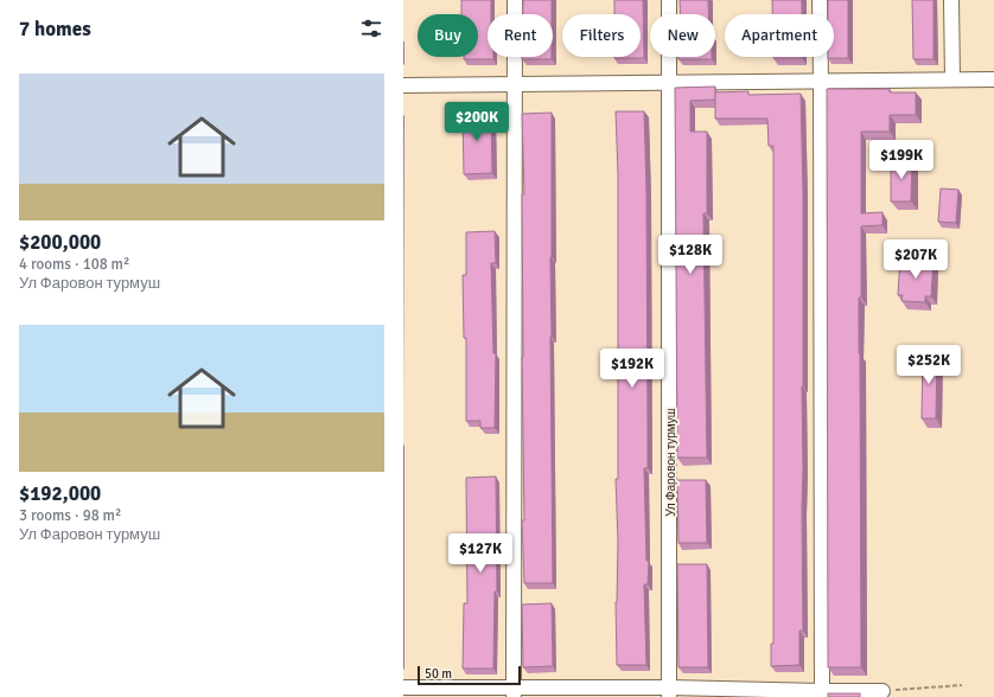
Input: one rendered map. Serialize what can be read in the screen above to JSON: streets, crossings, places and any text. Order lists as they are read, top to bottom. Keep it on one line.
{"streets":{"street":["Ул Фаровон турмуш"]},"scale_bar":"50 m","page":{"heading":"7 homes","chip":["Buy","Rent","Filters","New","Apartment"],"list":[{"name":"$200,000","note":"4 rooms · 108 m² · Ул Фаровон турмуш"},{"name":"$192,000","note":"3 rooms · 98 m² · Ул Фаровон турмуш"}],"price":["$200K","$199K","$128K","$207K","$252K","$192K","$127K"],"scale":"50 m"}}
